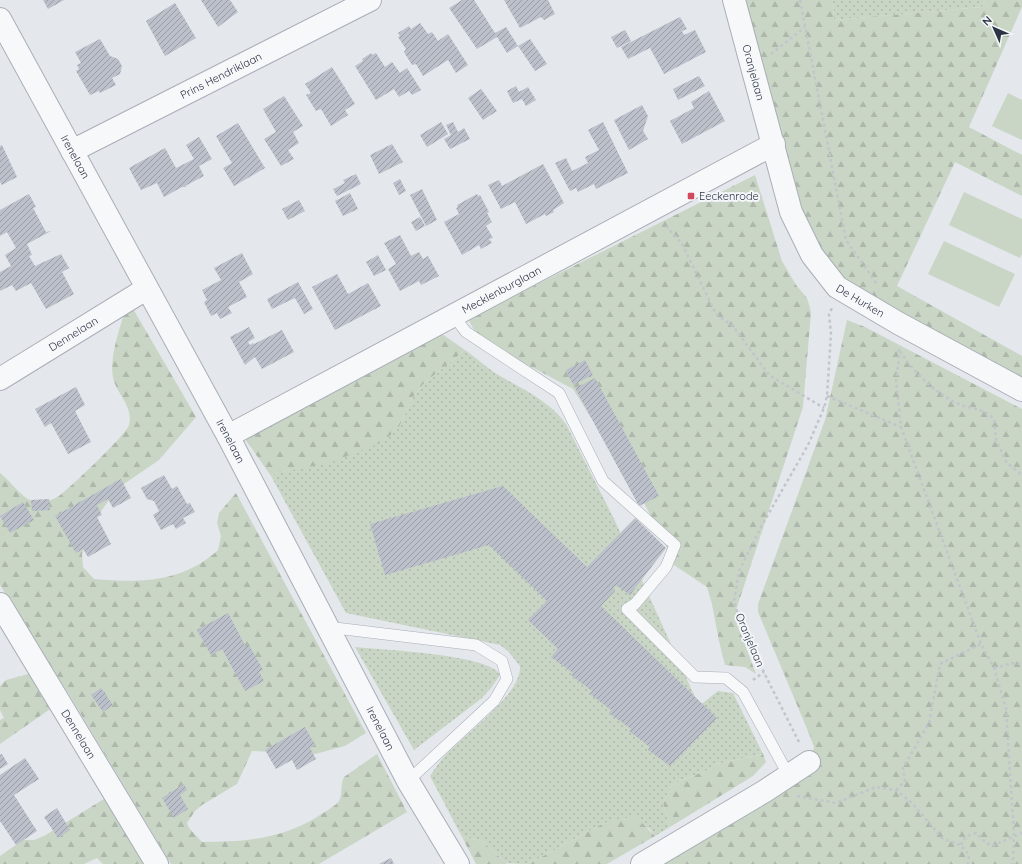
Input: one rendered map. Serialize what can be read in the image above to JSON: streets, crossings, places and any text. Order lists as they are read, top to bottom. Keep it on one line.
{"streets":{"street":["Oranjelaan","Prins Hendriklaan","Irenelaan","Mecklenburglaan","De Hurken","Dennelaan"]},"crossings":[["Oranjelaan","Mecklenburglaan"],["Oranjelaan","De Hurken"],["Prins Hendriklaan","Irenelaan"],["Irenelaan","Mecklenburglaan"],["Irenelaan","Dennelaan"],["Mecklenburglaan","De Hurken"]],"places":{"transit":["Eeckenrode"]},"north":"top left"}
